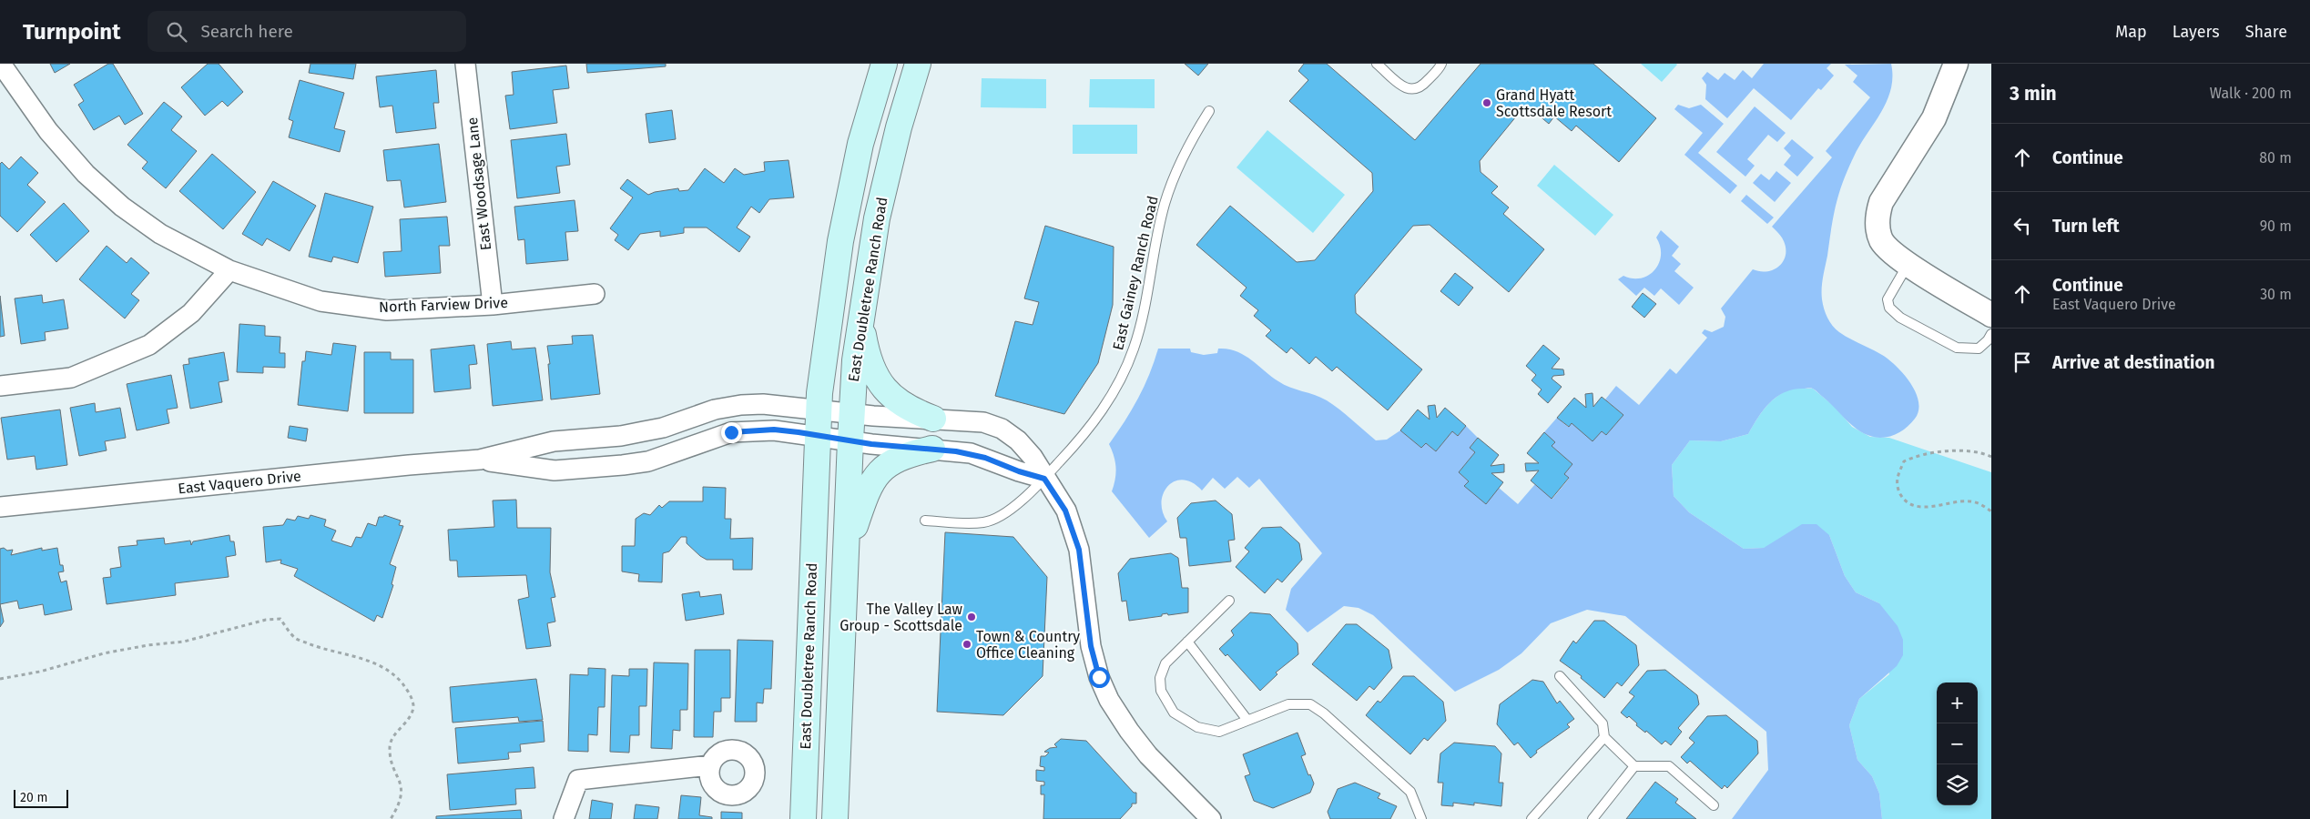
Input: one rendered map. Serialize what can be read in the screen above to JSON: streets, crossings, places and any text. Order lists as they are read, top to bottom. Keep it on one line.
{"streets":{"main road":["East Doubletree Ranch Road"],"street":["East Woodsage Lane","North Farview Drive","East Vaquero Drive"],"lane":["East Gainey Ranch Road"]},"crossings":[["East Woodsage Lane","North Farview Drive"],["East Gainey Ranch Road","East Vaquero Drive"],["East Doubletree Ranch Road","East Vaquero Drive"]],"places":["Grand Hyatt Scottsdale Resort","The Valley Law Group - Scottsdale","Town & Country Office Cleaning"],"scale_bar":"20 m","page":{"header":"Turnpoint","search":"Search here","nav":["Map","Layers","Share"],"heading":["3 min","Walk · 200 m"],"list":[["Continue","80 m"],["Turn left","90 m"],["Continue","East Vaquero Drive","30 m"],"Arrive at destination"],"map_buttons":["+","−"],"scale":"20 m"}}
